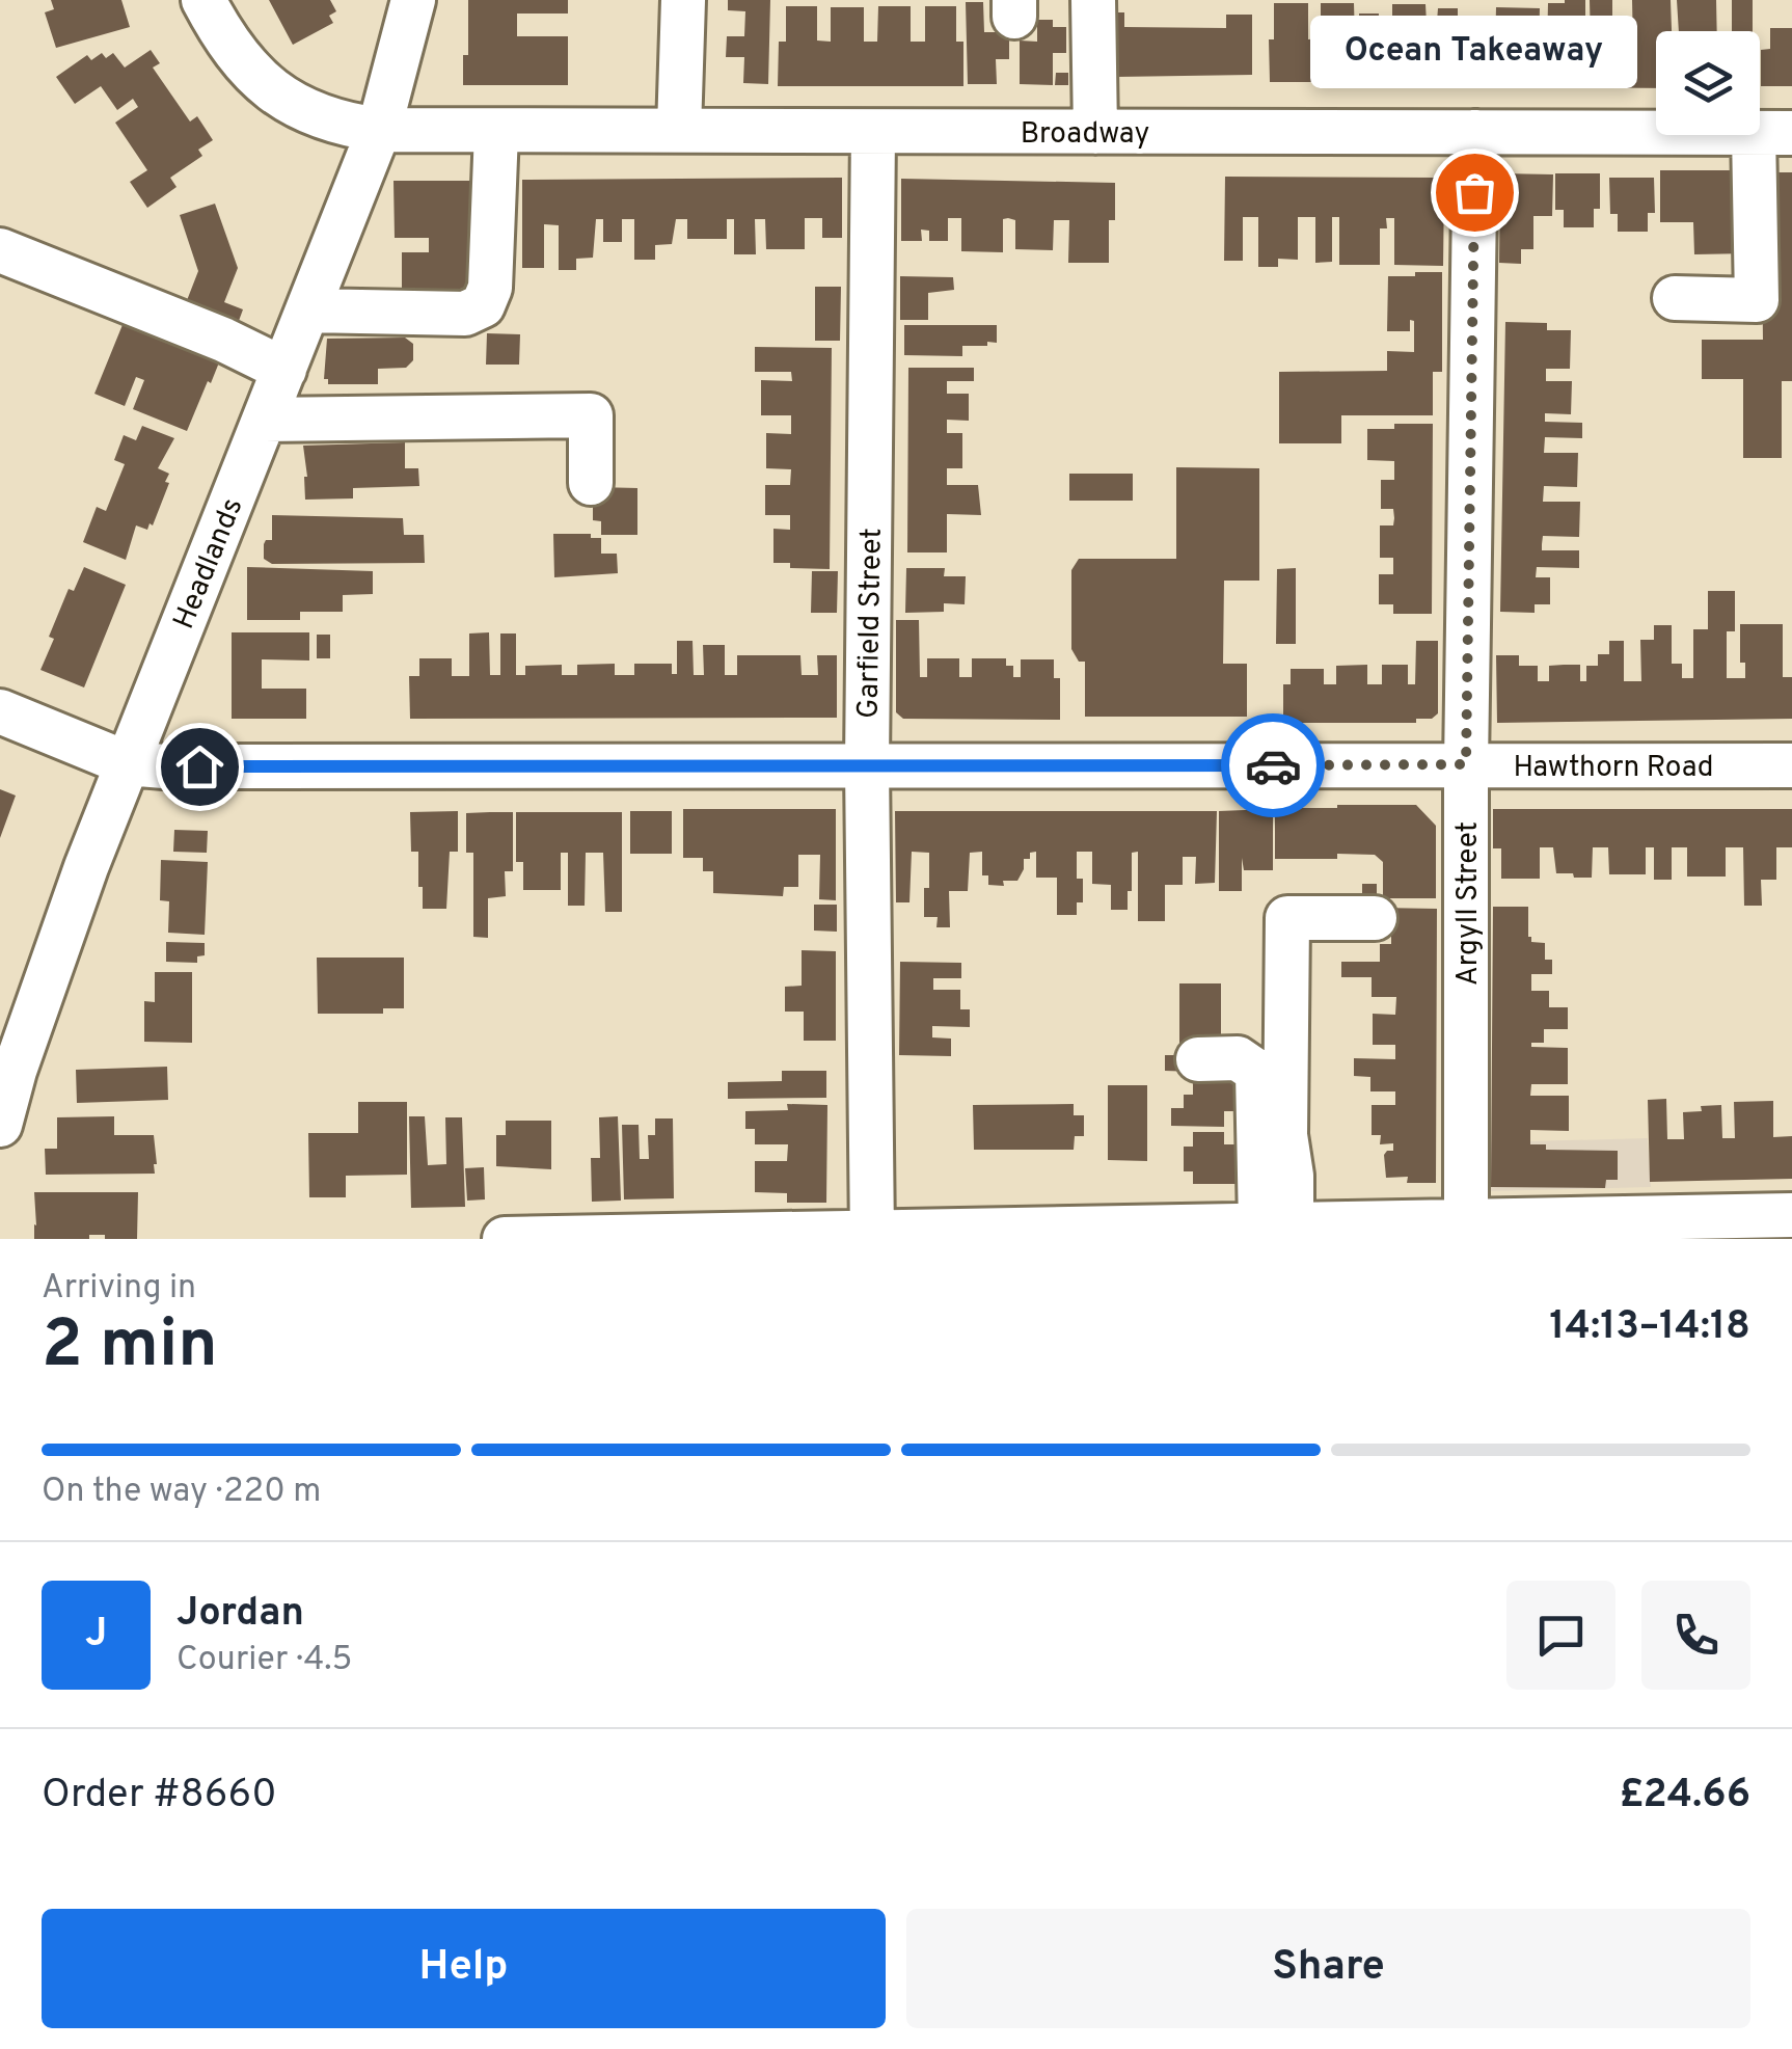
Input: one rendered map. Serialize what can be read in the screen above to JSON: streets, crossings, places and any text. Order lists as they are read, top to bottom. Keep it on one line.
{"streets":{"street":["Broadway","Headlands","Garfield Street","Hawthorn Road","Argyll Street"]},"crossings":[["Broadway","Headlands"],["Broadway","Garfield Street"],["Broadway","Argyll Street"],["Headlands","Hawthorn Road"],["Garfield Street","Hawthorn Road"],["Hawthorn Road","Argyll Street"]],"places":["Ocean Takeaway"],"page":{"bubble":"Ocean Takeaway","heading":["2 min","Arriving in","14:13–14:18"],"panel":["Jordan","Courier · 4.5","Order #8660","£24.66"],"bar":"On the way · 220 m","round":"J","buttons":["Help","Share"]}}
